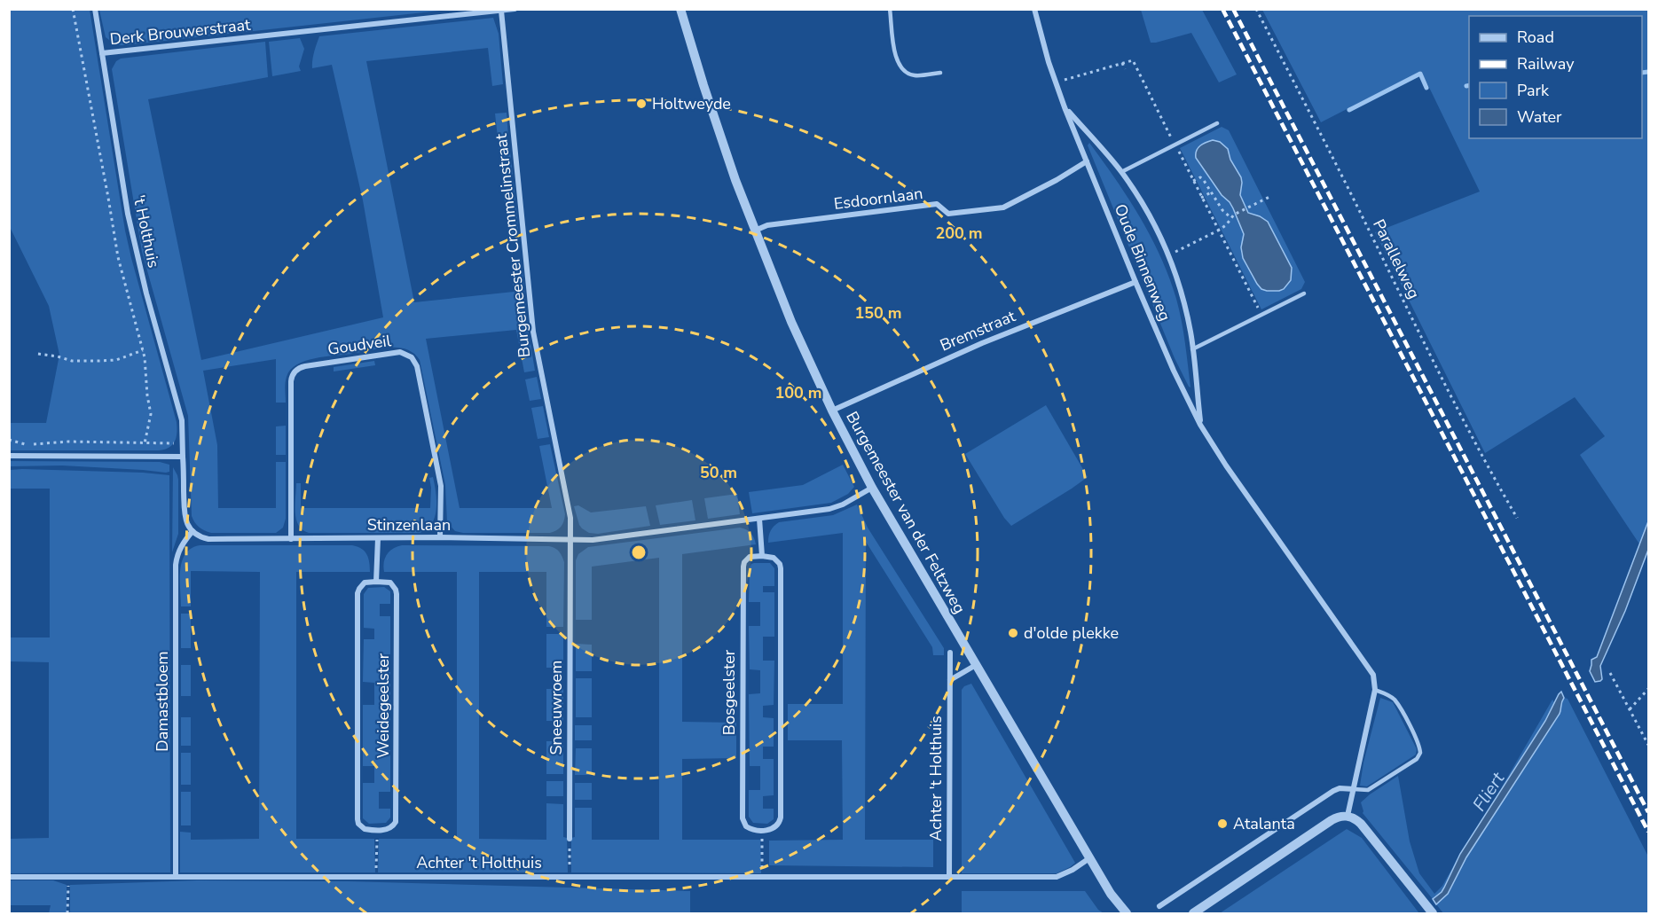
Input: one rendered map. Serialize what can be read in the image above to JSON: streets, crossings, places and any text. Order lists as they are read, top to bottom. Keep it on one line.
{"streets":{"street":["Derk Brouwerstraat","Esdoornlaan","'t Holthuis","Burgemeester Crommelinstraat","Oude Binnenweg","Bremstraat","Goudveil","Burgemeester van der Feltzweg","Stinzenlaan","Bosgeelster","Damastbloem","Weidegeelster","Sneeuwroem","Achter 't Holthuis"],"path":["Parallelweg"]},"crossings":[["Derk Brouwerstraat","'t Holthuis"],["Derk Brouwerstraat","Burgemeester Crommelinstraat"],["Esdoornlaan","Oude Binnenweg"],["Esdoornlaan","Burgemeester van der Feltzweg"],["Burgemeester Crommelinstraat","Stinzenlaan"],["Burgemeester Crommelinstraat","Sneeuwroem"],["Oude Binnenweg","Bremstraat"],["Bremstraat","Burgemeester van der Feltzweg"],["Goudveil","Stinzenlaan"],["Burgemeester van der Feltzweg","Stinzenlaan"],["Burgemeester van der Feltzweg","Achter 't Holthuis"],["Stinzenlaan","Damastbloem"],["Stinzenlaan","Sneeuwroem"],["Damastbloem","Achter 't Holthuis"]],"water":["Fliert"],"places":["Holtweyde","d'olde plekke","Atalanta"],"legend":["Road","Railway","Park","Water"],"rings":["200 m","150 m","100 m","50 m"]}
